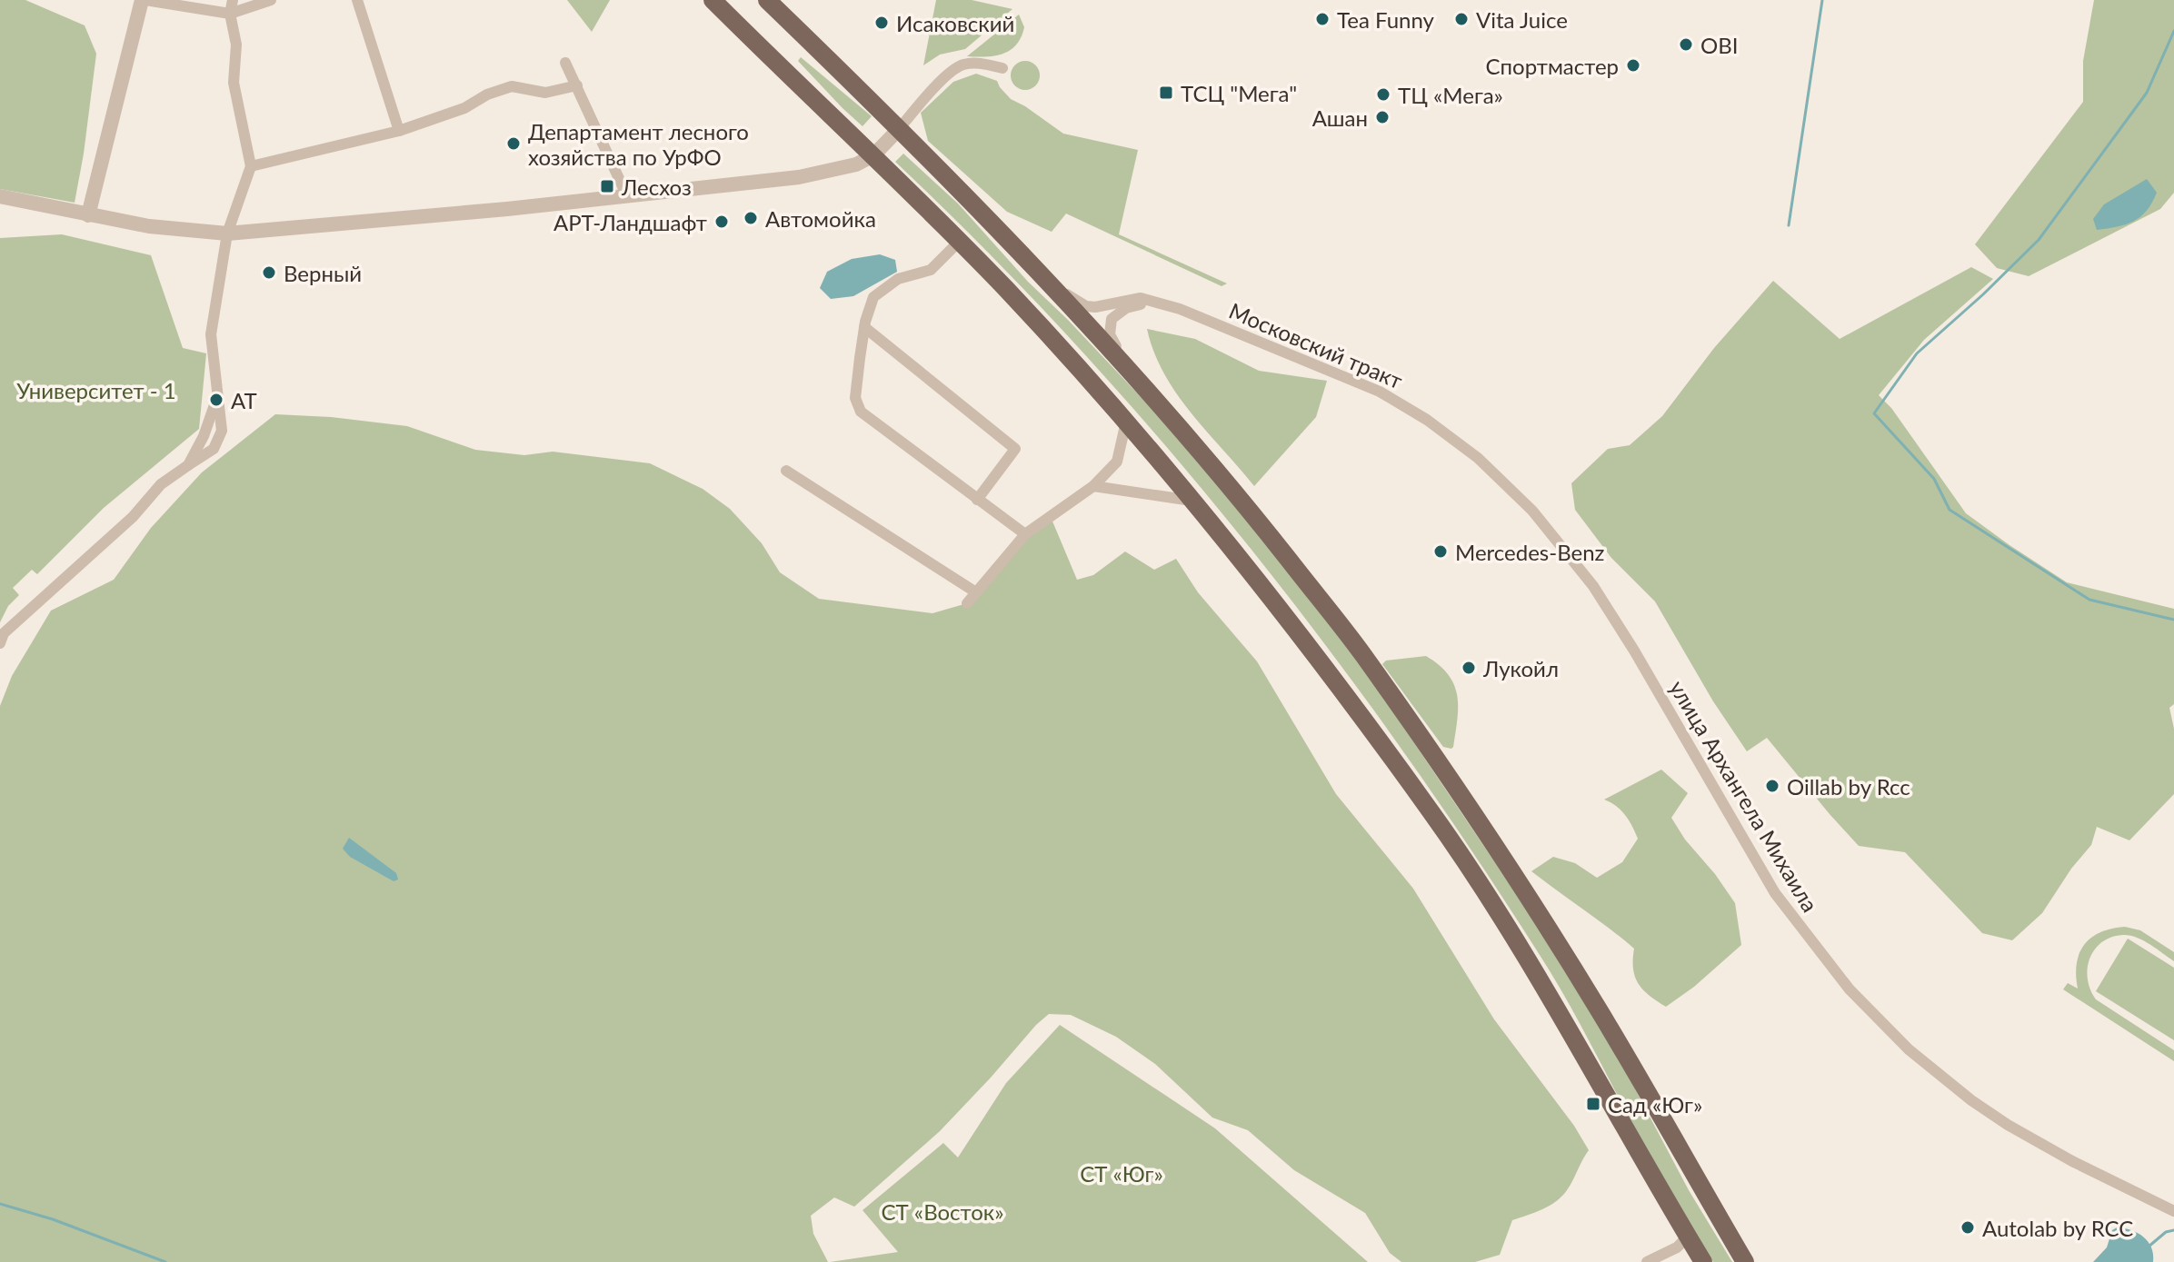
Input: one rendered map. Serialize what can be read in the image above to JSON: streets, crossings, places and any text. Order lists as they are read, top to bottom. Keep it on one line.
{"streets":{"street":["Московский тракт","улица Архангела Михаила"]},"crossings":[["Московский тракт","улица Архангела Михаила"]],"parks":["Университет - 1","СТ «Юг»","СТ «Восток»"],"places":{"other":["Tea Funny","Vita Juice","Исаковский","OBI","Спортмастер","ТЦ «Мега»","Ашан","Департамент лесного хозяйства по УрФО","Автомойка","АРТ-Ландшафт","Верный","AT","Mercedes-Benz","Лукойл","Oillab by Rcc","Autolab by RCC"],"transit":["ТСЦ \"Мега\"","Лесхоз","Сад «Юг»"]}}
